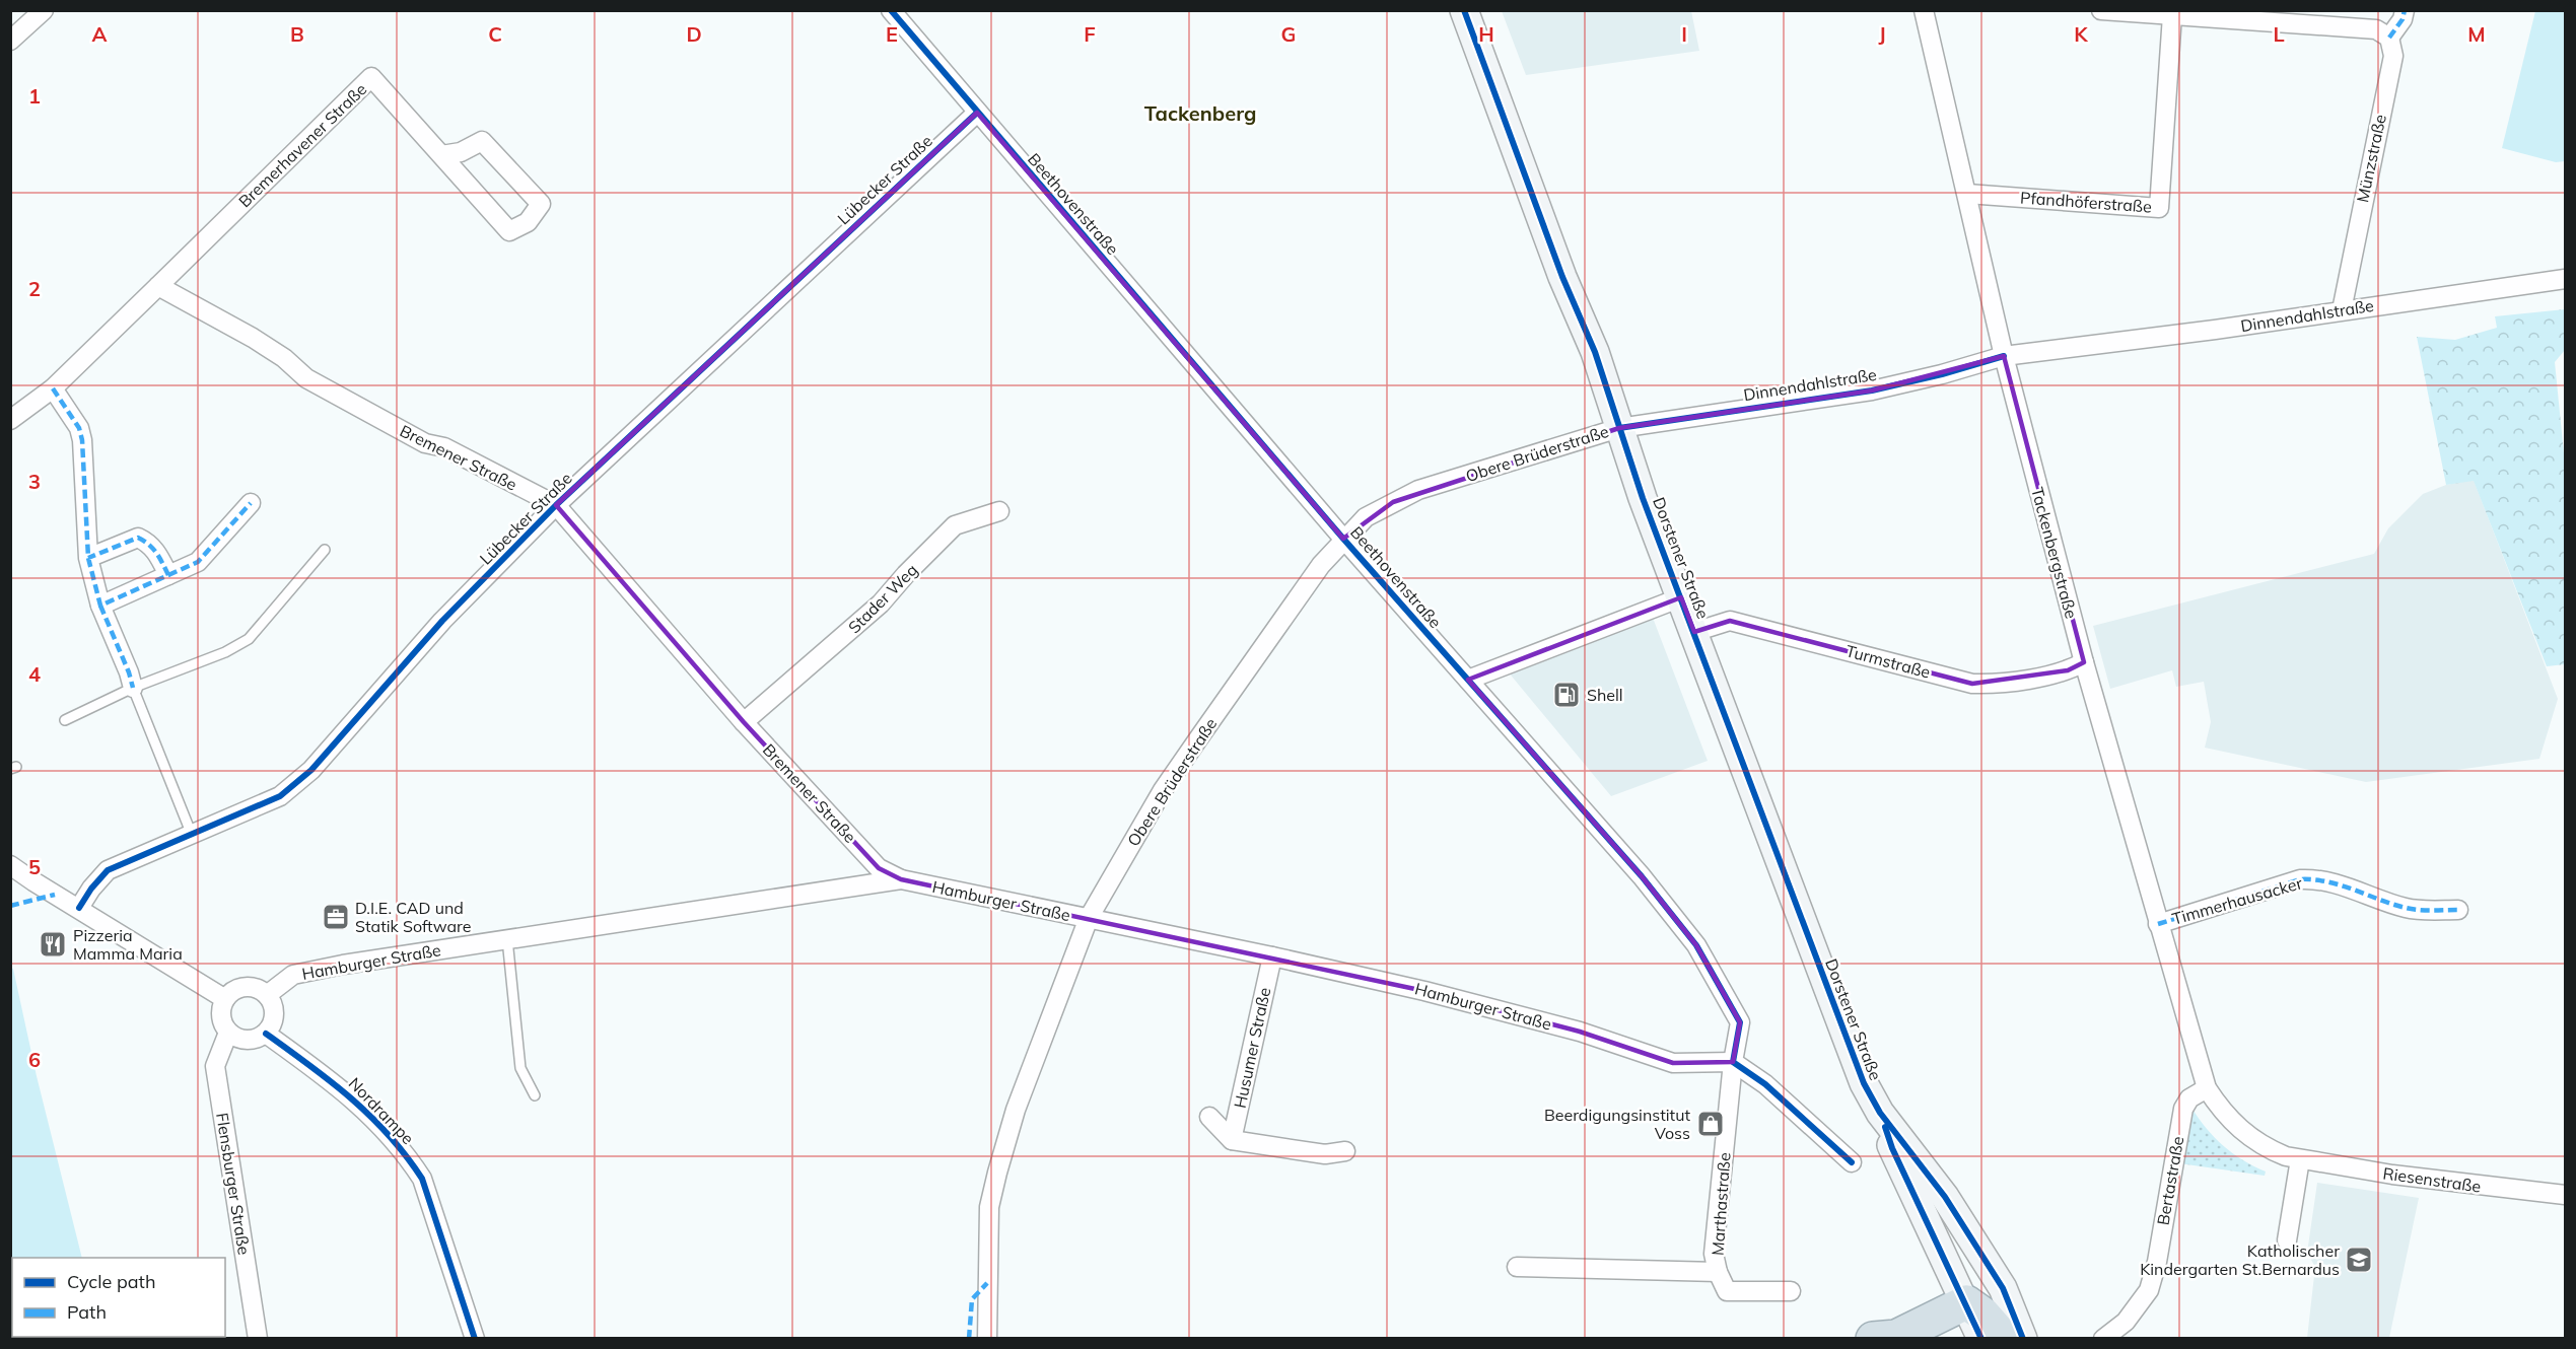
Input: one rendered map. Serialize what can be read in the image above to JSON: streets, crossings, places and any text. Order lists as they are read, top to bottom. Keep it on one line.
{"streets":{"main road":["Dorstener Straße"],"street":["Bremerhavener Straße","Münzstraße","Lübecker Straße","Pfandhöferstraße","Beethovenstraße","Dinnendahlstraße","Obere Brüderstraße","Bremener Straße","Tackenbergstraße","Stader Weg","Turmstraße","Hamburger Straße","Timmerhausacker","Husumer Straße","Nordrampe","Riesenstraße","Bertastraße","Flensburger Straße","Marthastraße"]},"crossings":[["Bremerhavener Straße","Bremener Straße"],["Münzstraße","Dinnendahlstraße"],["Lübecker Straße","Beethovenstraße"],["Lübecker Straße","Bremener Straße"],["Pfandhöferstraße","Tackenbergstraße"],["Beethovenstraße","Obere Brüderstraße"],["Beethovenstraße","Hamburger Straße"],["Beethovenstraße","Marthastraße"],["Dinnendahlstraße","Obere Brüderstraße"],["Dinnendahlstraße","Tackenbergstraße"],["Dinnendahlstraße","Dorstener Straße"],["Obere Brüderstraße","Dorstener Straße"],["Obere Brüderstraße","Hamburger Straße"],["Bremener Straße","Stader Weg"],["Bremener Straße","Hamburger Straße"],["Tackenbergstraße","Turmstraße"],["Tackenbergstraße","Timmerhausacker"],["Tackenbergstraße","Riesenstraße"],["Tackenbergstraße","Bertastraße"],["Dorstener Straße","Turmstraße"],["Hamburger Straße","Husumer Straße"],["Hamburger Straße","Nordrampe"],["Hamburger Straße","Flensburger Straße"],["Hamburger Straße","Marthastraße"],["Nordrampe","Flensburger Straße"],["Riesenstraße","Bertastraße"]],"districts":["Tackenberg"],"places":{"fuel station":["Shell"],"office":["D.I.E. CAD und Statik Software"],"restaurant":["Pizzeria Mamma Maria"],"shop":["Beerdigungsinstitut Voss"],"school or university":["Katholischer Kindergarten St.Bernardus"]},"legend":["Cycle path","Path"],"grid":{"columns":["A","B","C","D","E","F","G","H","I","J","K","L","M"],"rows":["1","2","3","4","5","6"]}}
